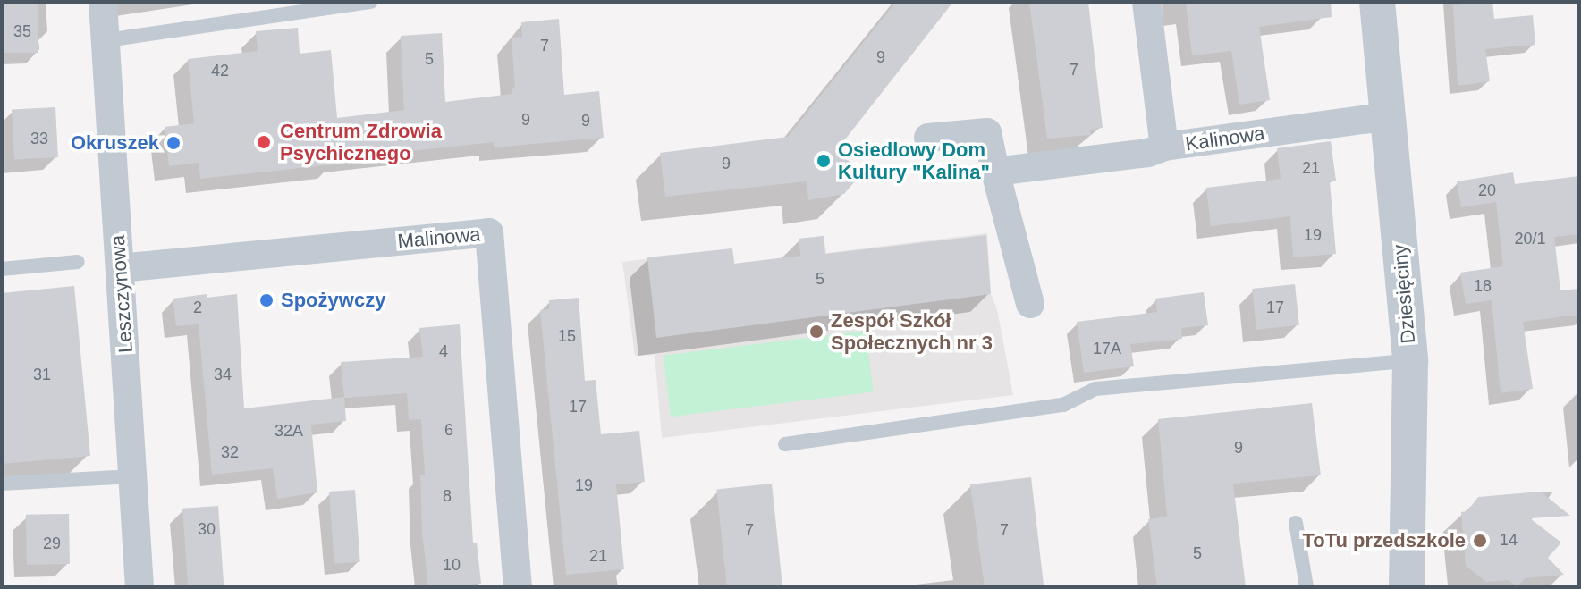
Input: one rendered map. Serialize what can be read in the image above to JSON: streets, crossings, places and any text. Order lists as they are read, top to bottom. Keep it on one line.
{"streets":{"street":["Kalinowa","Malinowa","Leszczynowa","Dziesięciny"]},"crossings":[["Kalinowa","Dziesięciny"],["Malinowa","Leszczynowa"]],"places":["Centrum Zdrowia Psychicznego","Okruszek","Osiedlowy Dom Kultury \"Kalina\"","Spożywczy","Zespół Szkół Społecznych nr 3","ToTu przedszkole"],"house_numbers":["35","7","9","5","7","42","9","9","33","9","21","20","19","20/1","5","18","2","17","15","17A","4","31","34","17","6","32A","9","32","19","8","30","7","7","14","29","5","21","10"]}
